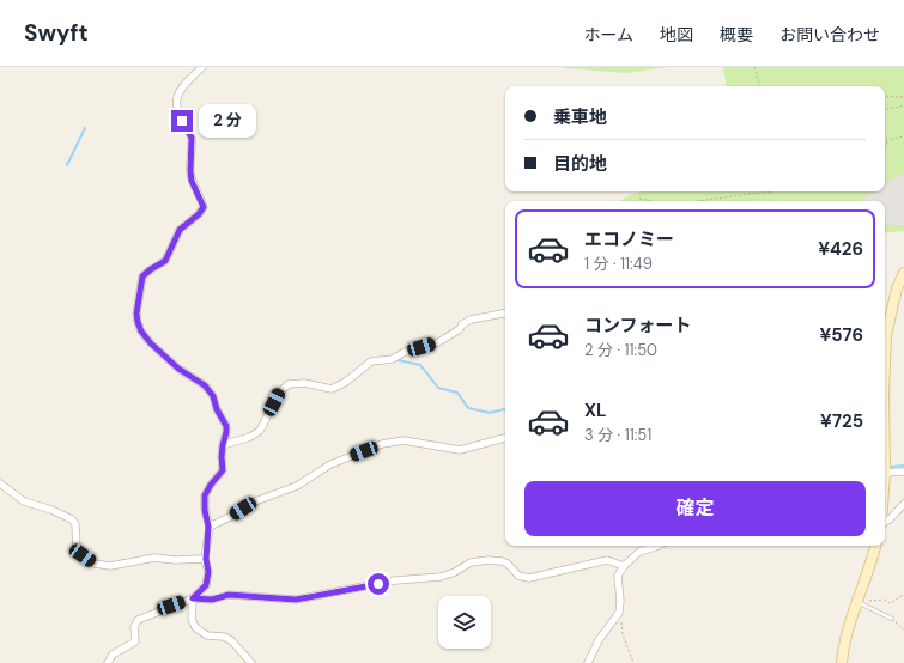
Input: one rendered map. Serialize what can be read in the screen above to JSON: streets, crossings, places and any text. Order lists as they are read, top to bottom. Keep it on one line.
{"page":{"header":"Swyft","nav":["ホーム","地図","概要","お問い合わせ"],"banner":["乗車地","目的地"],"bubble":"2 分","list":[{"name":"エコノミー","note":"1 分 · 11:49","value":"¥426"},{"name":"コンフォート","note":"2 分 · 11:50","value":"¥576"},{"name":"XL","note":"3 分 · 11:51","value":"¥725"}],"buttons":"確定"}}
